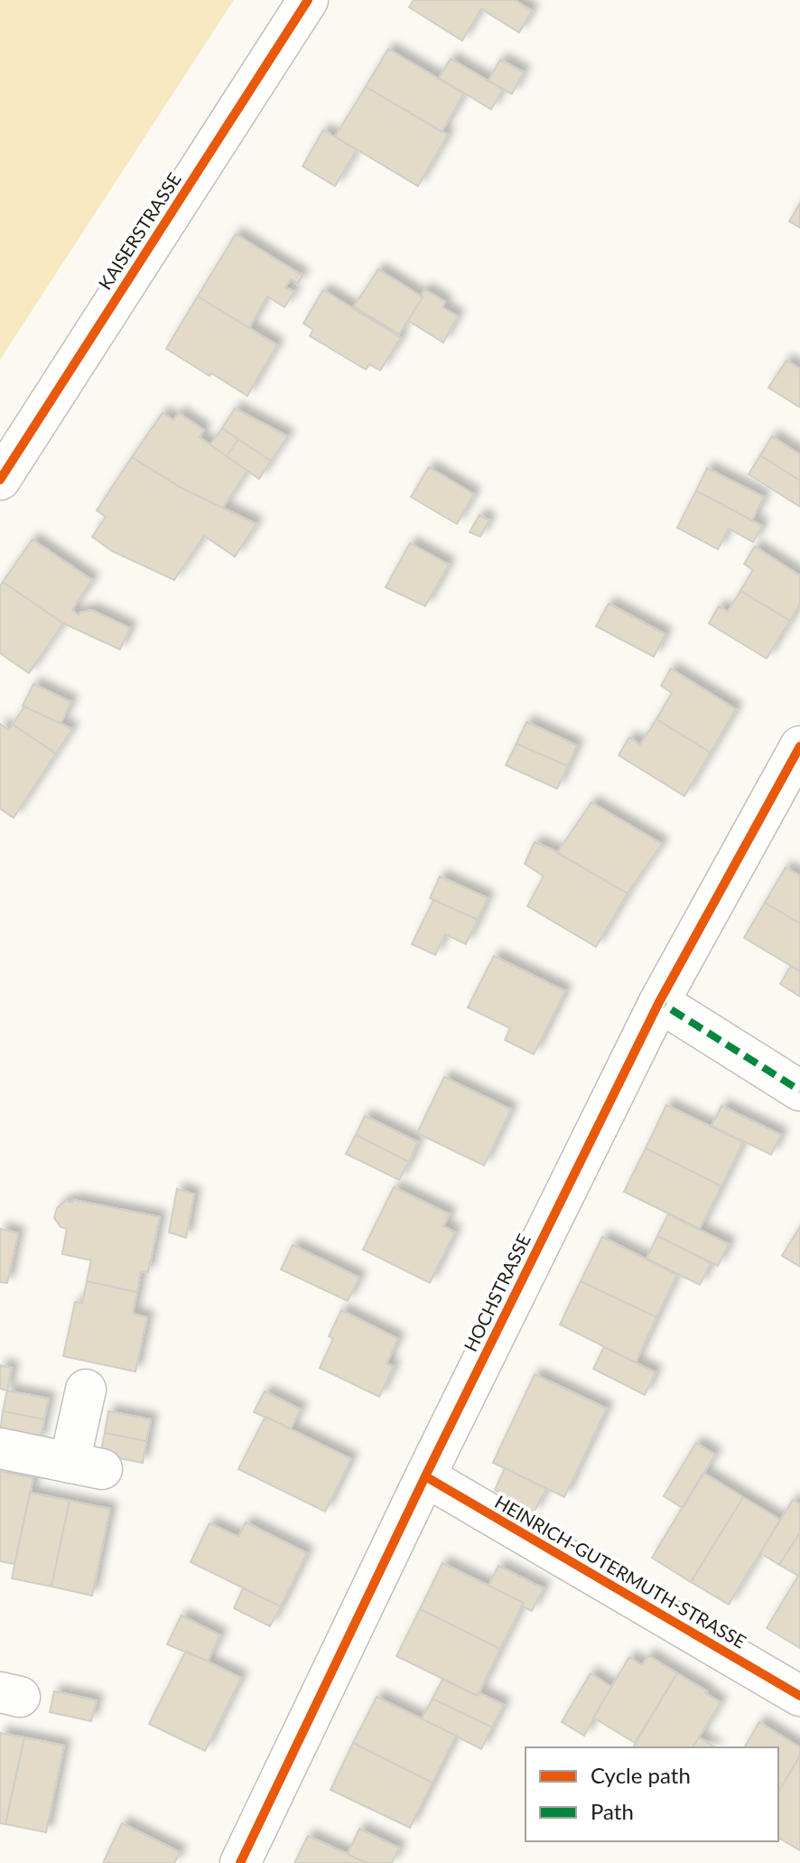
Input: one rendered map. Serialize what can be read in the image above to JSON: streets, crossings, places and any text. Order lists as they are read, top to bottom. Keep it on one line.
{"streets":{"street":["KAISERSTRASSE","HOCHSTRASSE","HEINRICH-GUTERMUTH-STRASSE"]},"crossings":[["HOCHSTRASSE","HEINRICH-GUTERMUTH-STRASSE"]],"legend":["Cycle path","Path"]}
